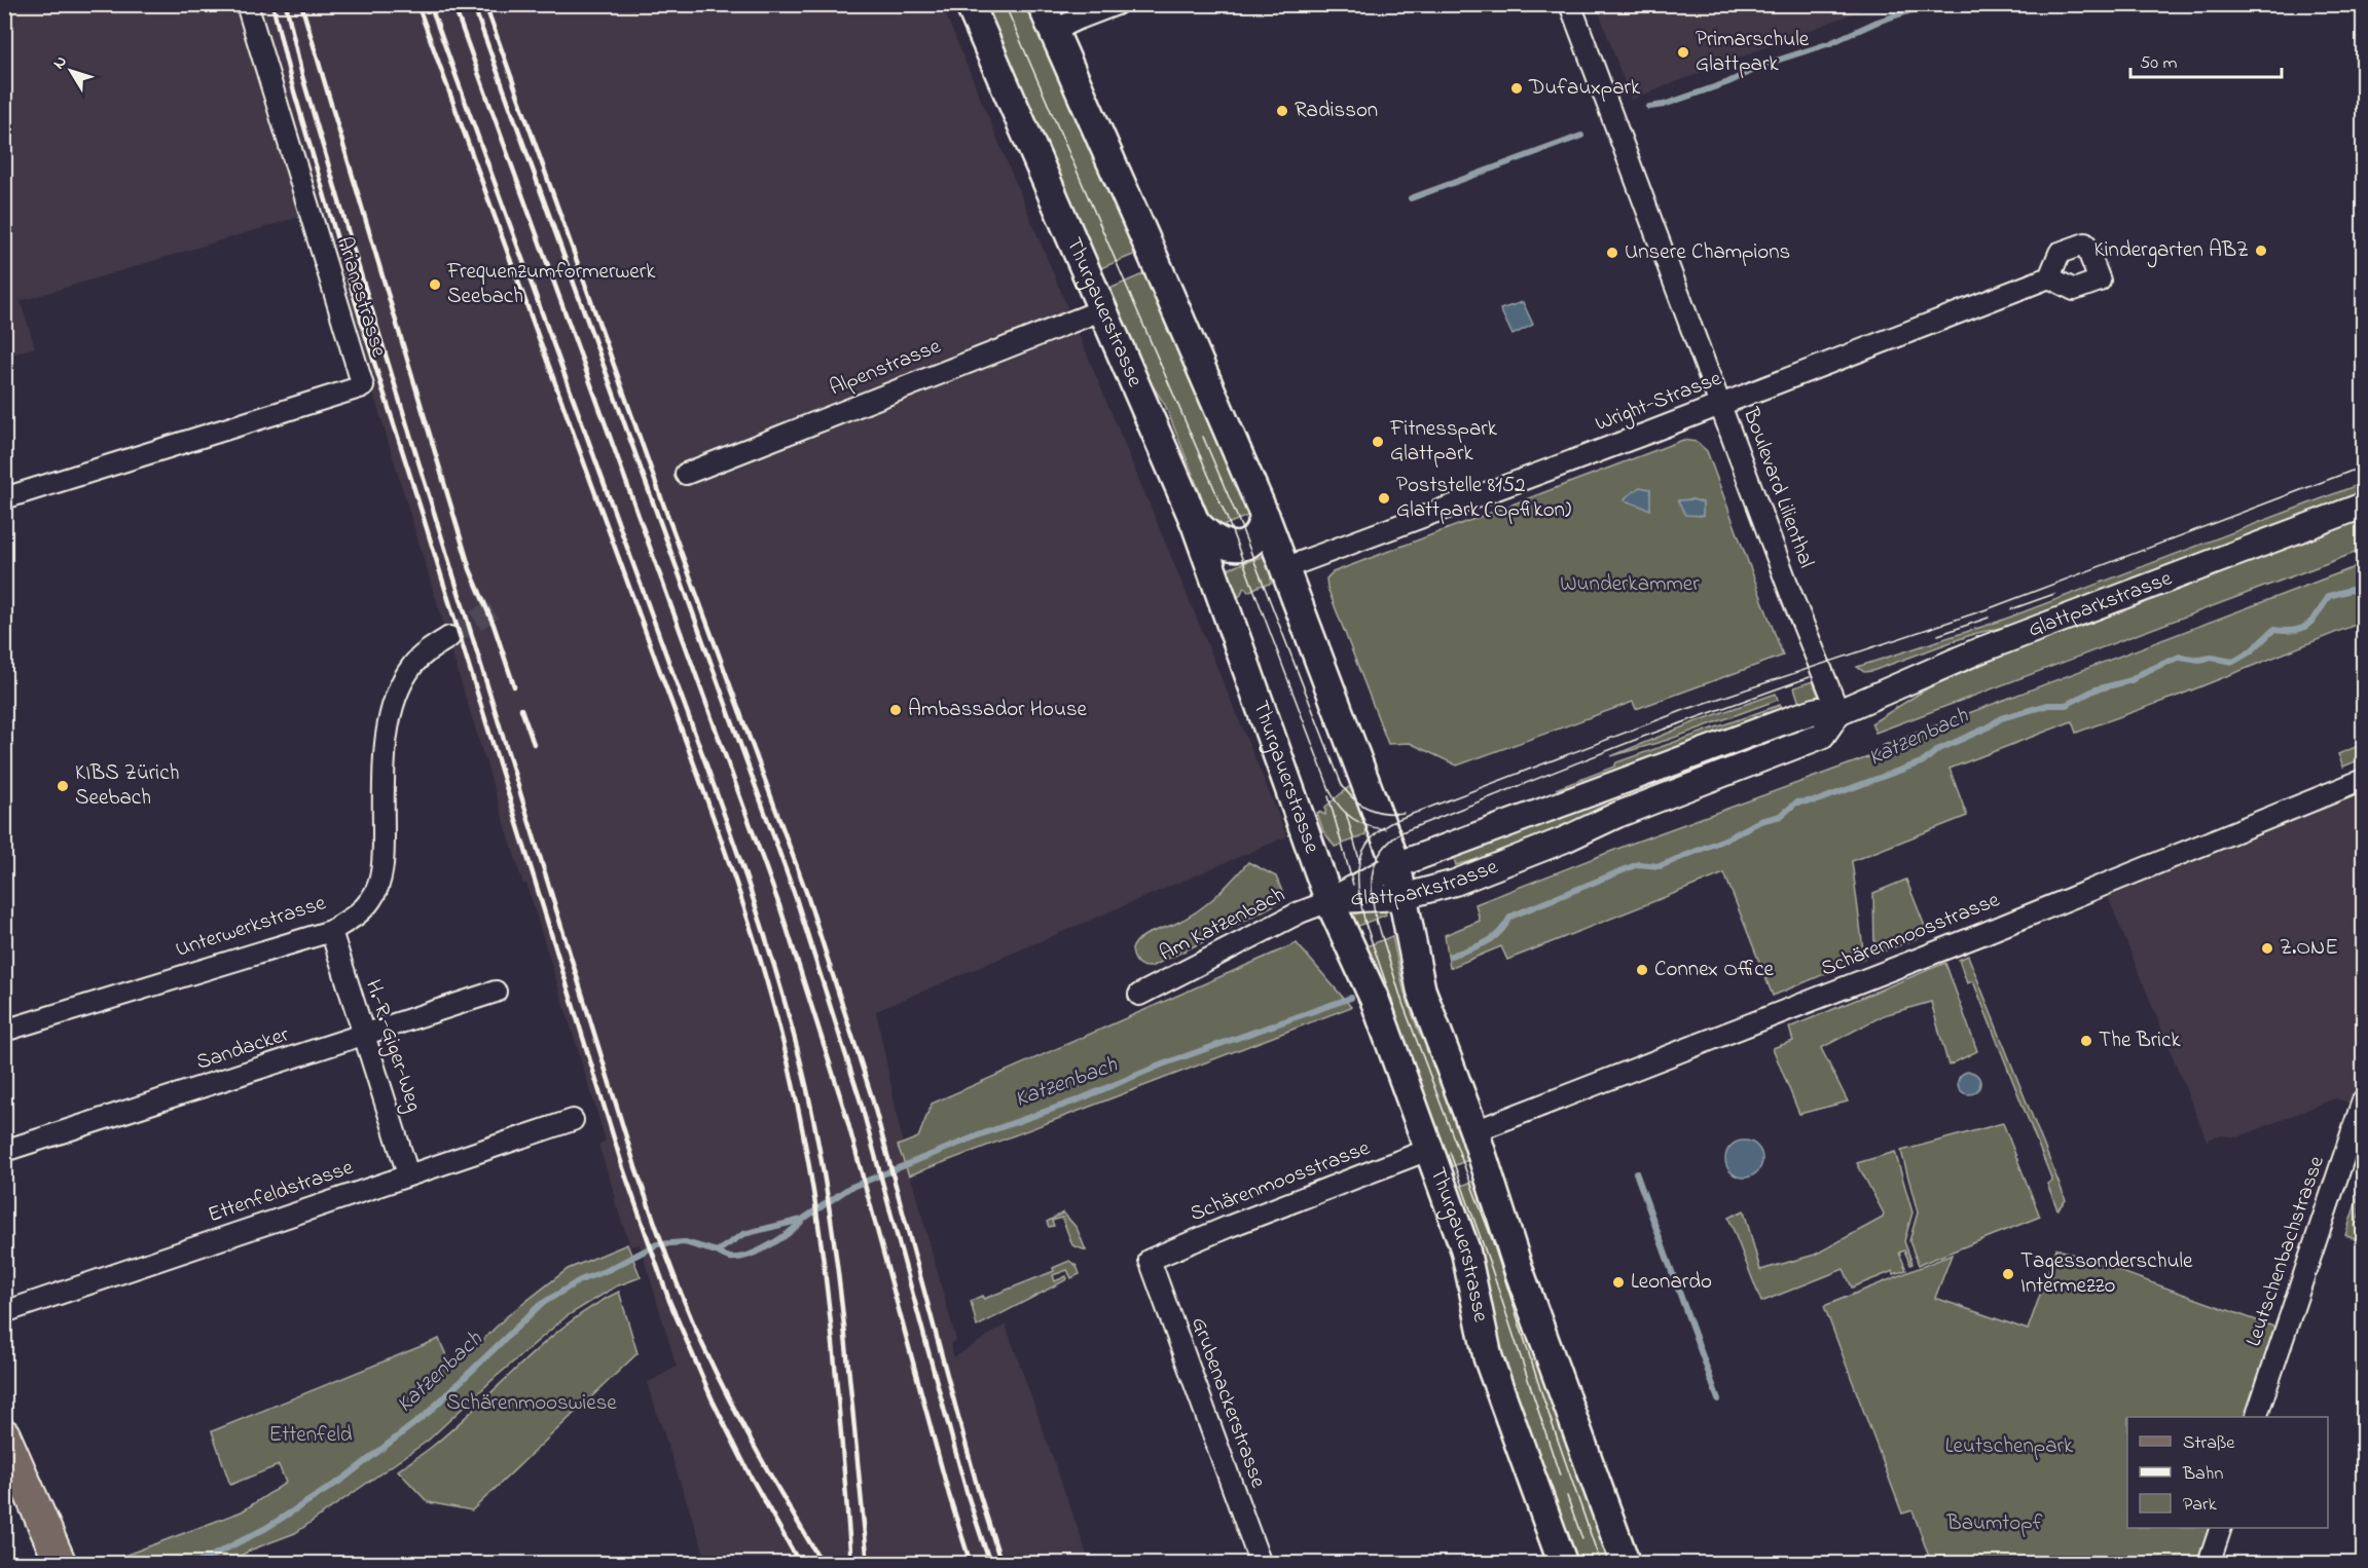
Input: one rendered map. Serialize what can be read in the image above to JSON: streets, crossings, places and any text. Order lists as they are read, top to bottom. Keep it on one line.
{"streets":{"main road":["Thurgauerstrasse"],"street":["Arianestrasse","Alpenstrasse","Wright-Strasse","Boulevard Lilienthal","Glattparkstrasse","Am Katzenbach","Unterwerkstrasse","Schärenmoosstrasse","H.-R.-Giger-Weg","Sandacker","Ettenfeldstrasse","Leutschenbachstrasse","Grubenackerstrasse"]},"crossings":[["Thurgauerstrasse","Alpenstrasse"],["Thurgauerstrasse","Glattparkstrasse"],["Thurgauerstrasse","Am Katzenbach"],["Thurgauerstrasse","Schärenmoosstrasse"],["Wright-Strasse","Boulevard Lilienthal"],["Boulevard Lilienthal","Glattparkstrasse"],["Glattparkstrasse","Am Katzenbach"],["Unterwerkstrasse","H.-R.-Giger-Weg"],["Schärenmoosstrasse","Grubenackerstrasse"],["H.-R.-Giger-Weg","Sandacker"],["H.-R.-Giger-Weg","Ettenfeldstrasse"]],"water":["Katzenbach"],"parks":["Wunderkammer","Schärenmooswiese","Ettenfeld","Leutschenpark","Baumtopf"],"places":["Primarschule Glattpark","Dufauxpark","Radisson","Kindergarten ABZ","Unsere Champions","Frequenzumformerwerk Seebach","Fitnesspark Glattpark","Poststelle 8152 Glattpark (Opfikon)","Ambassador House","KIBS Zürich Seebach","Z.ONE","Connex Office","The Brick","Tagessonderschule Intermezzo","Leonardo"],"legend":["Straße","Bahn","Park"],"scale_bar":"50 m","north":"top left"}
